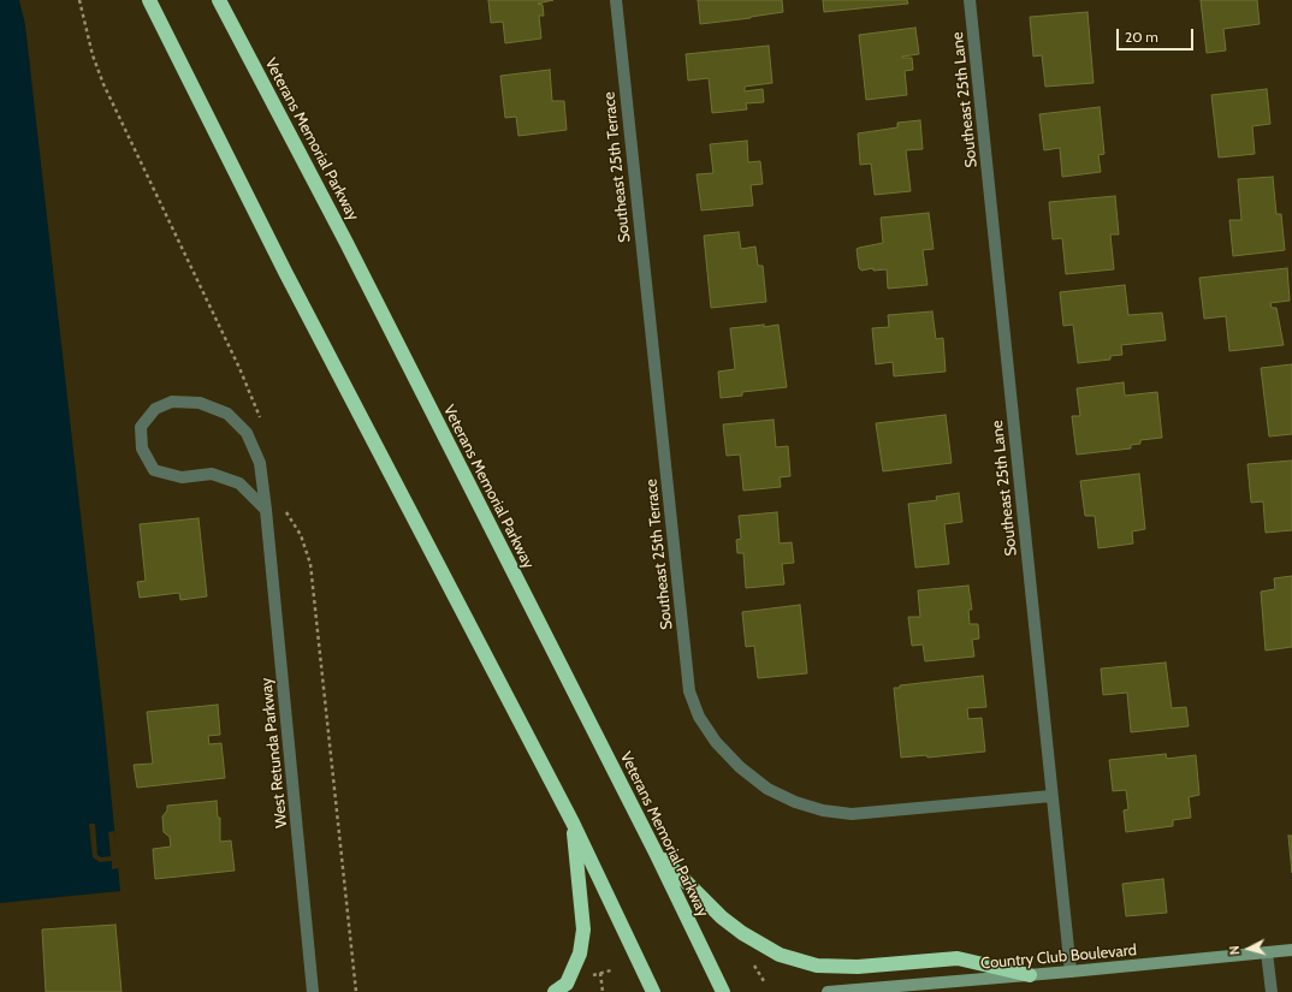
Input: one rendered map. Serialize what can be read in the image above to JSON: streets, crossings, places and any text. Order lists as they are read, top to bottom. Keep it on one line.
{"streets":{"highway":["Veterans Memorial Parkway"],"main road":["Country Club Boulevard"],"street":["Southeast 25th Lane","Southeast 25th Terrace","West Retunda Parkway"]},"crossings":[["Southeast 25th Lane","Southeast 25th Terrace"],["Southeast 25th Lane","Country Club Boulevard"]],"scale_bar":"20 m","north":"left"}
